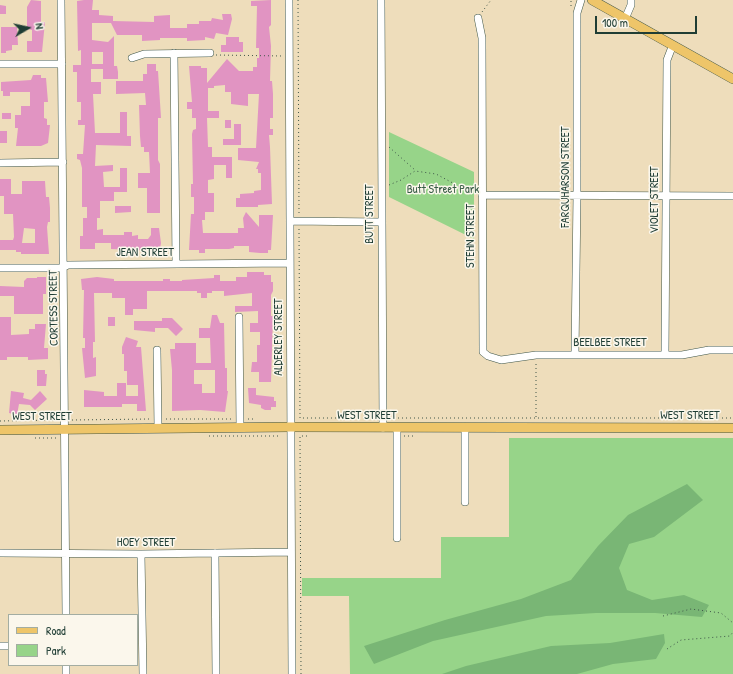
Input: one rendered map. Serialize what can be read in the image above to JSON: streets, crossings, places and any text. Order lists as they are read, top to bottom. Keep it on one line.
{"streets":{"main road":["WEST STREET"],"street":["FARQUHARSON STREET","VIOLET STREET","BUTT STREET","STEHN STREET","JEAN STREET","CORTESS STREET","ALDERLEY STREET","BEELBEE STREET","HOEY STREET"]},"crossings":[["FARQUHARSON STREET","BEELBEE STREET"],["VIOLET STREET","BEELBEE STREET"],["BUTT STREET","WEST STREET"],["STEHN STREET","BEELBEE STREET"],["JEAN STREET","CORTESS STREET"],["JEAN STREET","ALDERLEY STREET"],["CORTESS STREET","WEST STREET"],["CORTESS STREET","HOEY STREET"],["ALDERLEY STREET","WEST STREET"],["ALDERLEY STREET","HOEY STREET"]],"parks":["Butt Street Park"],"legend":["Road","Park"],"scale_bar":"100 m","north":"right"}
